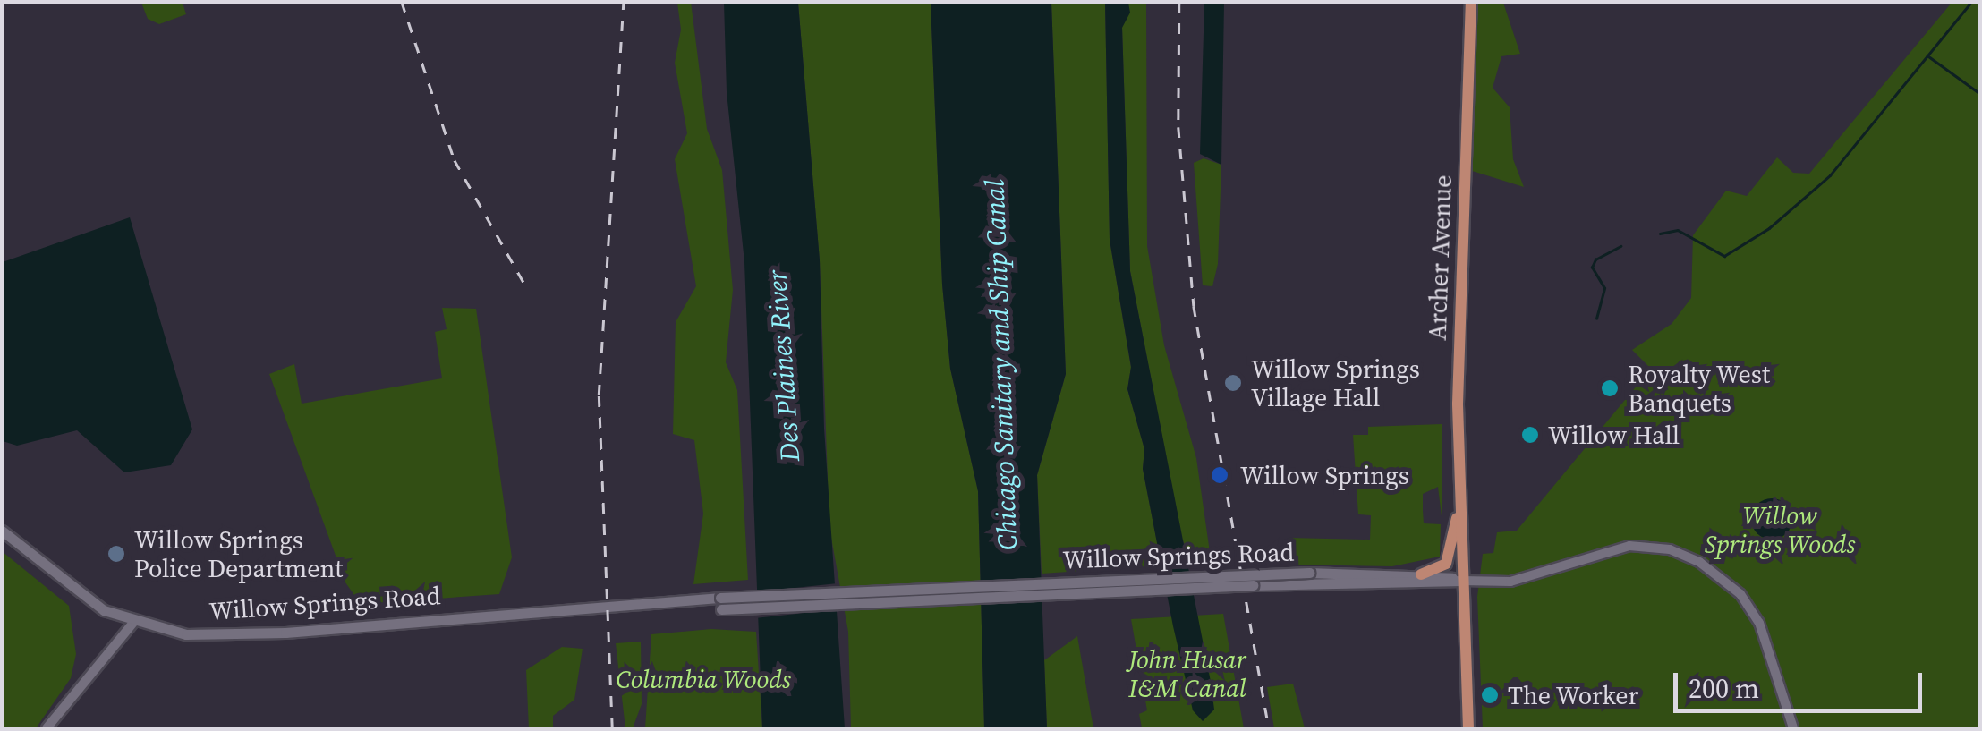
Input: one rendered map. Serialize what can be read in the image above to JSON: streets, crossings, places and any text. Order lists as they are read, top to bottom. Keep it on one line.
{"streets":{"main road":["Archer Avenue","Willow Springs Road"]},"crossings":[["Archer Avenue","Willow Springs Road"]],"water":["Chicago Sanitary and Ship Canal","Des Plaines River"],"parks":["Willow Springs Woods","John Husar I&M Canal","Columbia Woods"],"places":["Willow Springs Village Hall","Royalty West Banquets","Willow Hall","Willow Springs","Willow Springs Police Department","The Worker"],"scale_bar":"200 m"}
